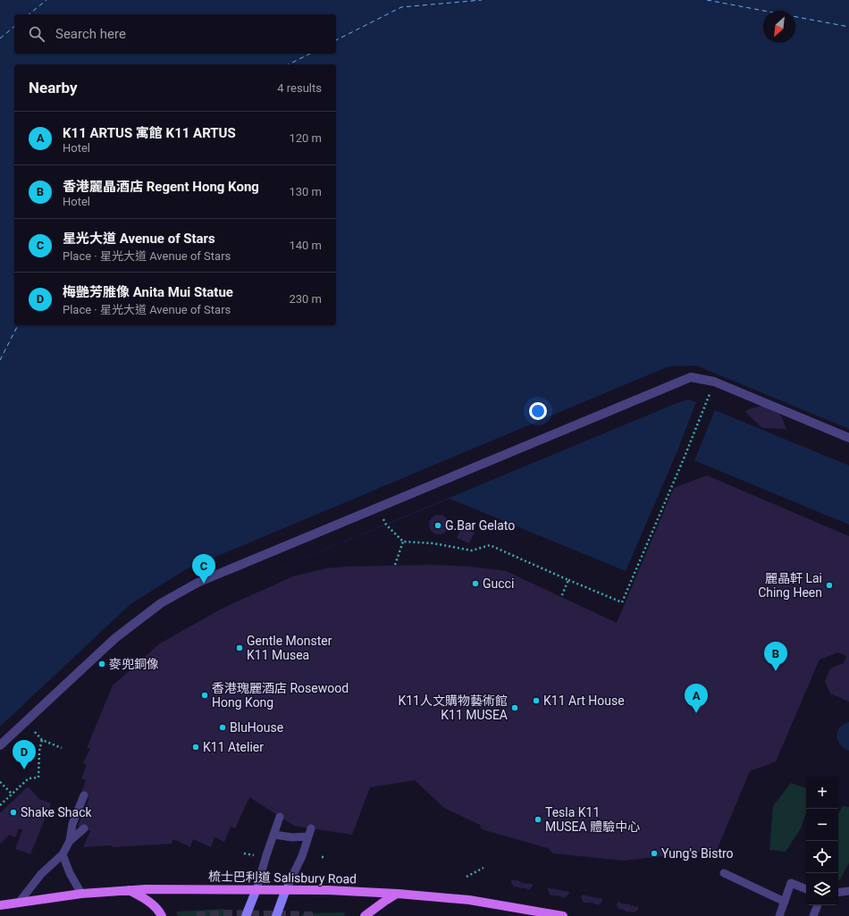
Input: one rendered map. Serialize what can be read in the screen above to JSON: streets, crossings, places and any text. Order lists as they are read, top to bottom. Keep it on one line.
{"streets":{"main road":["梳士巴利道 Salisbury Road"]},"places":["G.Bar Gelato","Gucci","麗晶軒 Lai Ching Heen","Gentle Monster K11 Musea","麥兜銅像","香港瑰麗酒店 Rosewood Hong Kong","K11 Art House","K11人文購物藝術館 K11 MUSEA","BluHouse","K11 Atelier","Shake Shack","Tesla K11 MUSEA 體驗中心","Yung's Bistro"],"north":"bottom left","page":{"search":"Search here","heading":["Nearby","4 results"],"list":[{"mark":"A","name":"K11 ARTUS 寓館 K11 ARTUS","note":"Hotel","value":"120 m"},{"mark":"B","name":"香港麗晶酒店 Regent Hong Kong","note":"Hotel","value":"130 m"},{"mark":"C","name":"星光大道 Avenue of Stars","note":"Place · 星光大道 Avenue of Stars","value":"140 m"},{"mark":"D","name":"梅艷芳脽像 Anita Mui Statue","note":"Place · 星光大道 Avenue of Stars","value":"230 m"}],"pins":["C","B","A","D"],"map_buttons":["+","−"]}}
